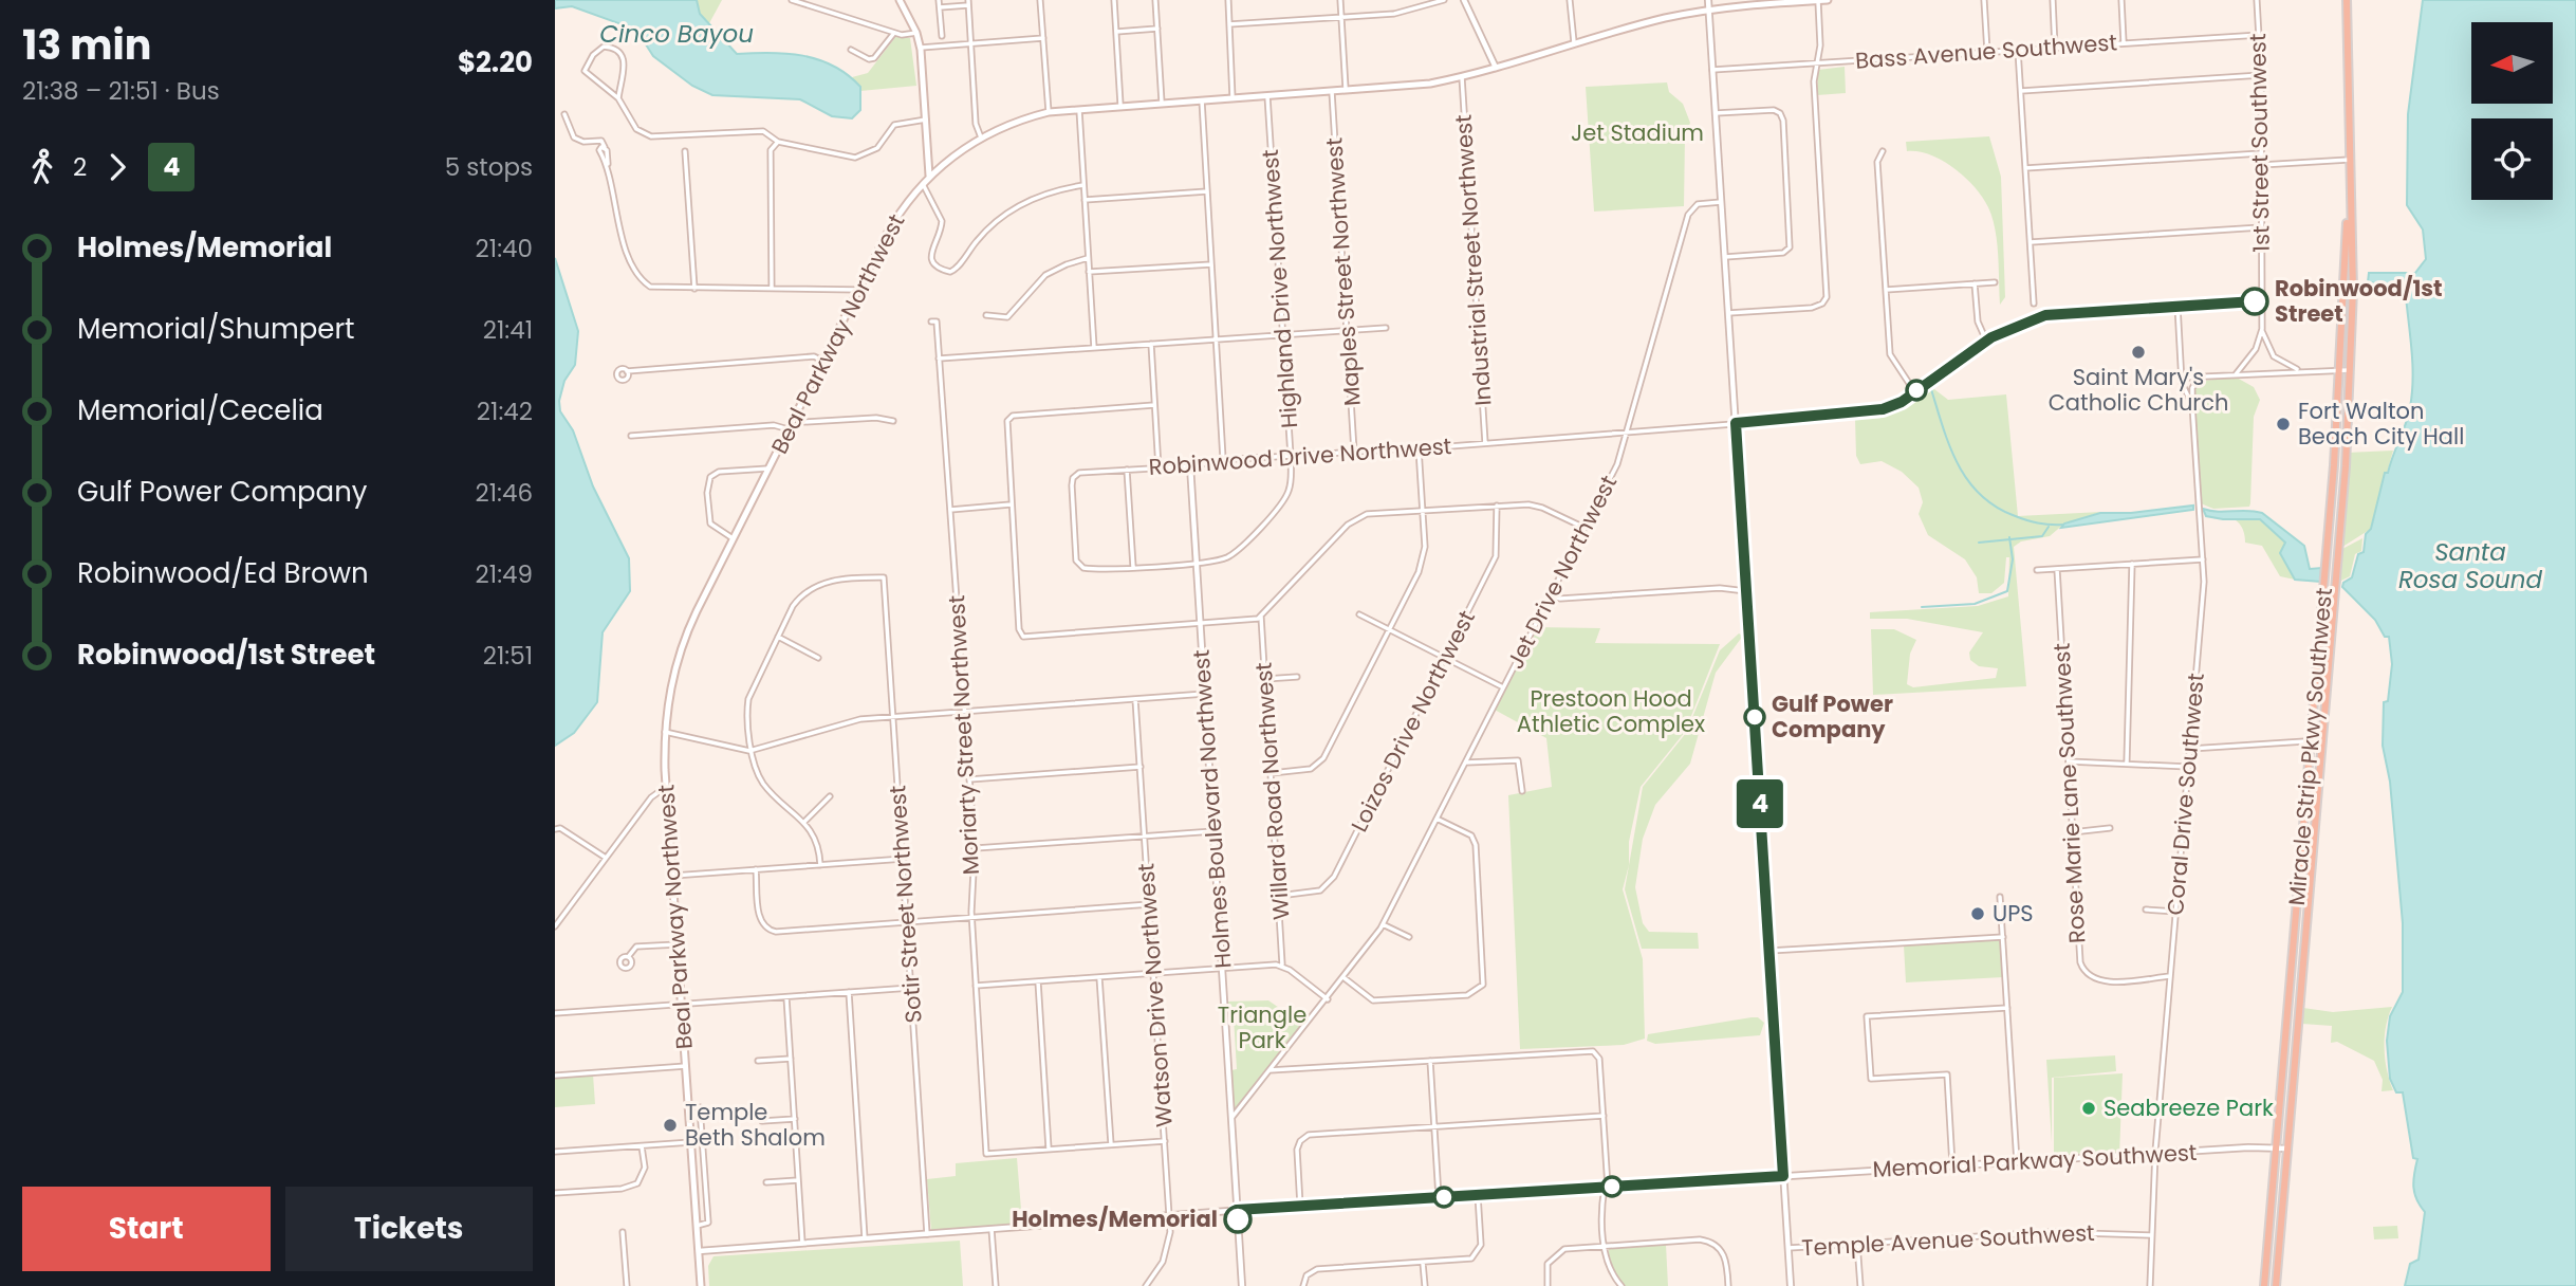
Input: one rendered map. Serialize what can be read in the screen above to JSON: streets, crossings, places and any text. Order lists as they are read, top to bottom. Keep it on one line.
{"streets":{"highway":["Miracle Strip Pkwy Southwest"],"main road":["Beal Parkway Northwest"],"street":["Bass Avenue Southwest","1st Street Southwest","Industrial Street Northwest","Maples Street Northwest","Highland Drive Northwest","Robinwood Drive Northwest","Jet Drive Northwest","Loizos Drive Northwest","Moriarty Street Northwest","Willard Road Northwest","Rose Marie Lane Southwest","Coral Drive Southwest","Holmes Boulevard Northwest","Sotir Street Northwest","Watson Drive Northwest","Memorial Parkway Southwest","Temple Avenue Southwest"]},"crossings":[["Bass Avenue Southwest","1st Street Southwest"],["1st Street Southwest","Robinwood Drive Northwest"],["Industrial Street Northwest","Beal Parkway Northwest"],["Industrial Street Northwest","Robinwood Drive Northwest"],["Maples Street Northwest","Beal Parkway Northwest"],["Maples Street Northwest","Robinwood Drive Northwest"],["Highland Drive Northwest","Beal Parkway Northwest"],["Highland Drive Northwest","Robinwood Drive Northwest"],["Highland Drive Northwest","Holmes Boulevard Northwest"],["Beal Parkway Northwest","Memorial Parkway Southwest"],["Robinwood Drive Northwest","Jet Drive Northwest"],["Robinwood Drive Northwest","Coral Drive Southwest"],["Robinwood Drive Northwest","Holmes Boulevard Northwest"],["Jet Drive Northwest","Holmes Boulevard Northwest"],["Loizos Drive Northwest","Willard Road Northwest"],["Miracle Strip Pkwy Southwest","Memorial Parkway Southwest"],["Rose Marie Lane Southwest","Coral Drive Southwest"],["Coral Drive Southwest","Memorial Parkway Southwest"],["Coral Drive Southwest","Temple Avenue Southwest"],["Holmes Boulevard Northwest","Memorial Parkway Southwest"],["Sotir Street Northwest","Memorial Parkway Southwest"],["Watson Drive Northwest","Memorial Parkway Southwest"]],"water":["Cinco Bayou","Santa Rosa Sound"],"parks":["Jet Stadium","Prestoon Hood Athletic Complex","Triangle Park"],"places":["Robinwood/1st Street","Saint Mary's Catholic Church","Fort Walton Beach City Hall","Gulf Power Company","UPS","Seabreeze Park","Temple Beth Shalom","Holmes/Memorial"],"lines":["bus line 4"],"north":"left","page":{"heading":["13 min","21:38 – 21:51 · Bus","$2.20"],"on_map":"4","legs":["2","4","5 stops"],"list":[{"name":"Holmes/Memorial","value":"21:40"},{"name":"Memorial/Shumpert","value":"21:41"},{"name":"Memorial/Cecelia","value":"21:42"},{"name":"Gulf Power Company","value":"21:46"},{"name":"Robinwood/Ed Brown","value":"21:49"},{"name":"Robinwood/1st Street","value":"21:51"}],"buttons":["Start","Tickets"]}}
